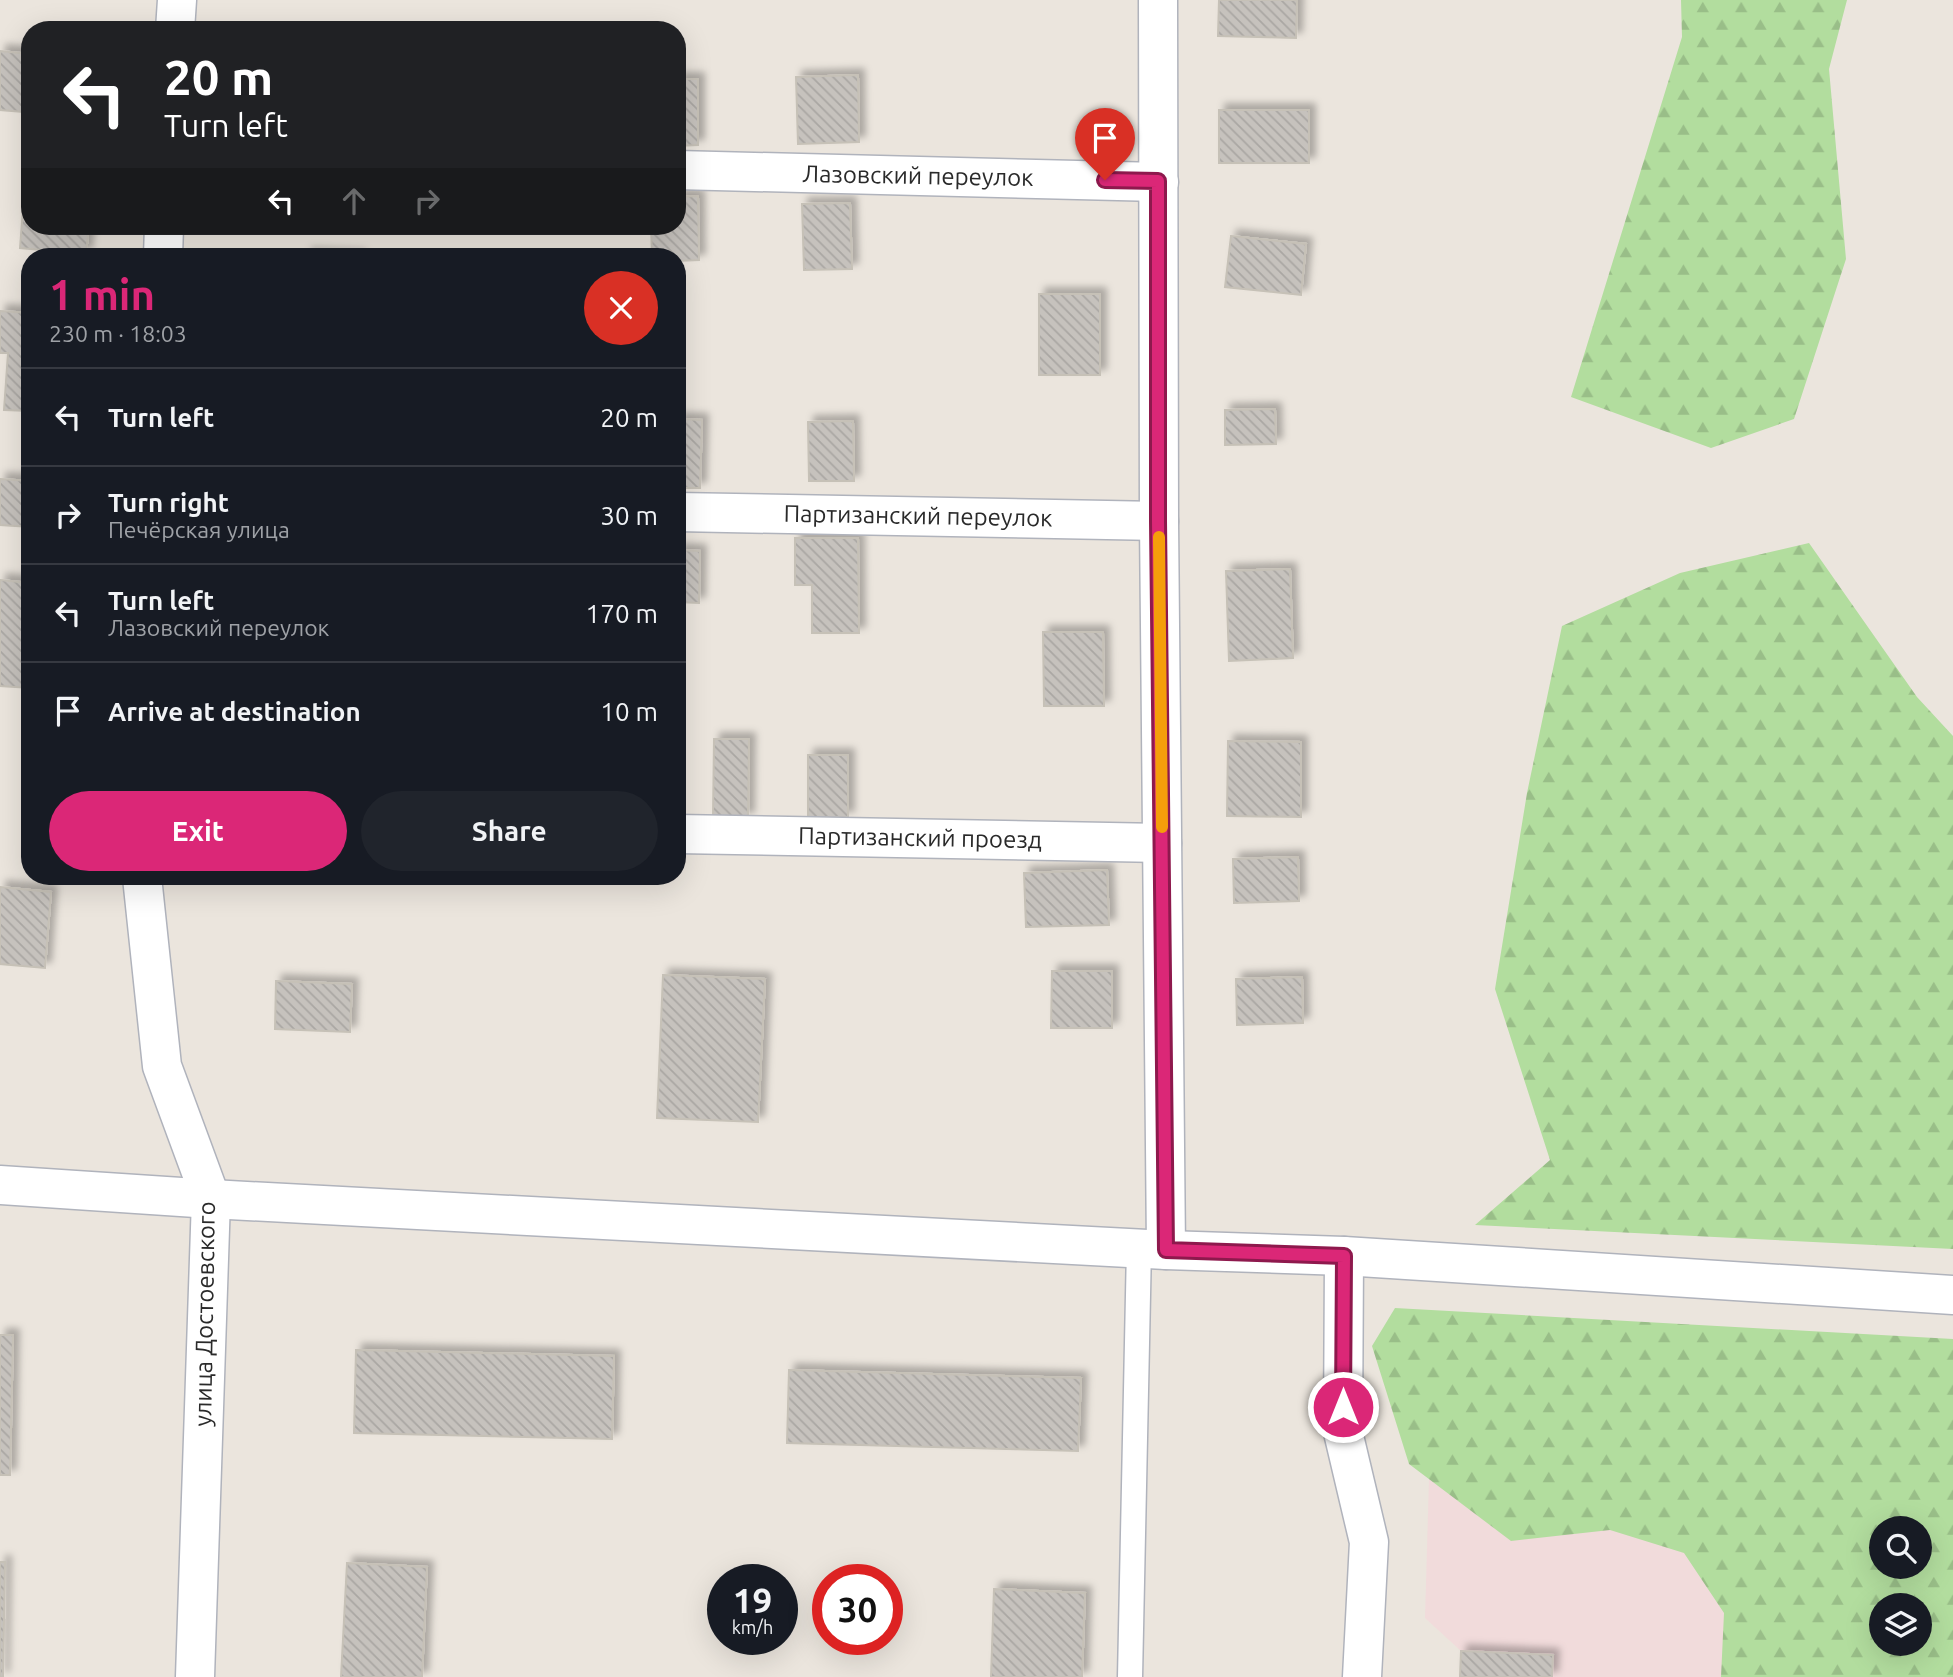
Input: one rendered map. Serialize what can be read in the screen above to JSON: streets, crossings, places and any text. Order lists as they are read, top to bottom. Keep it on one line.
{"streets":{"street":["Лазовский переулок","Партизанский переулок","Партизанский проезд","улица Достоевского"]},"page":{"turn":["20 m","Turn left"],"heading":["1 min","230 m · 18:03"],"list":[{"name":"Turn left","value":"20 m"},{"name":"Turn right","note":"Печёрская улица","value":"30 m"},{"name":"Turn left","note":"Лазовский переулок","value":"170 m"},{"name":"Arrive at destination","value":"10 m"}],"buttons":["Exit","Share"],"speed":"19 km/h","limit":"30"}}
